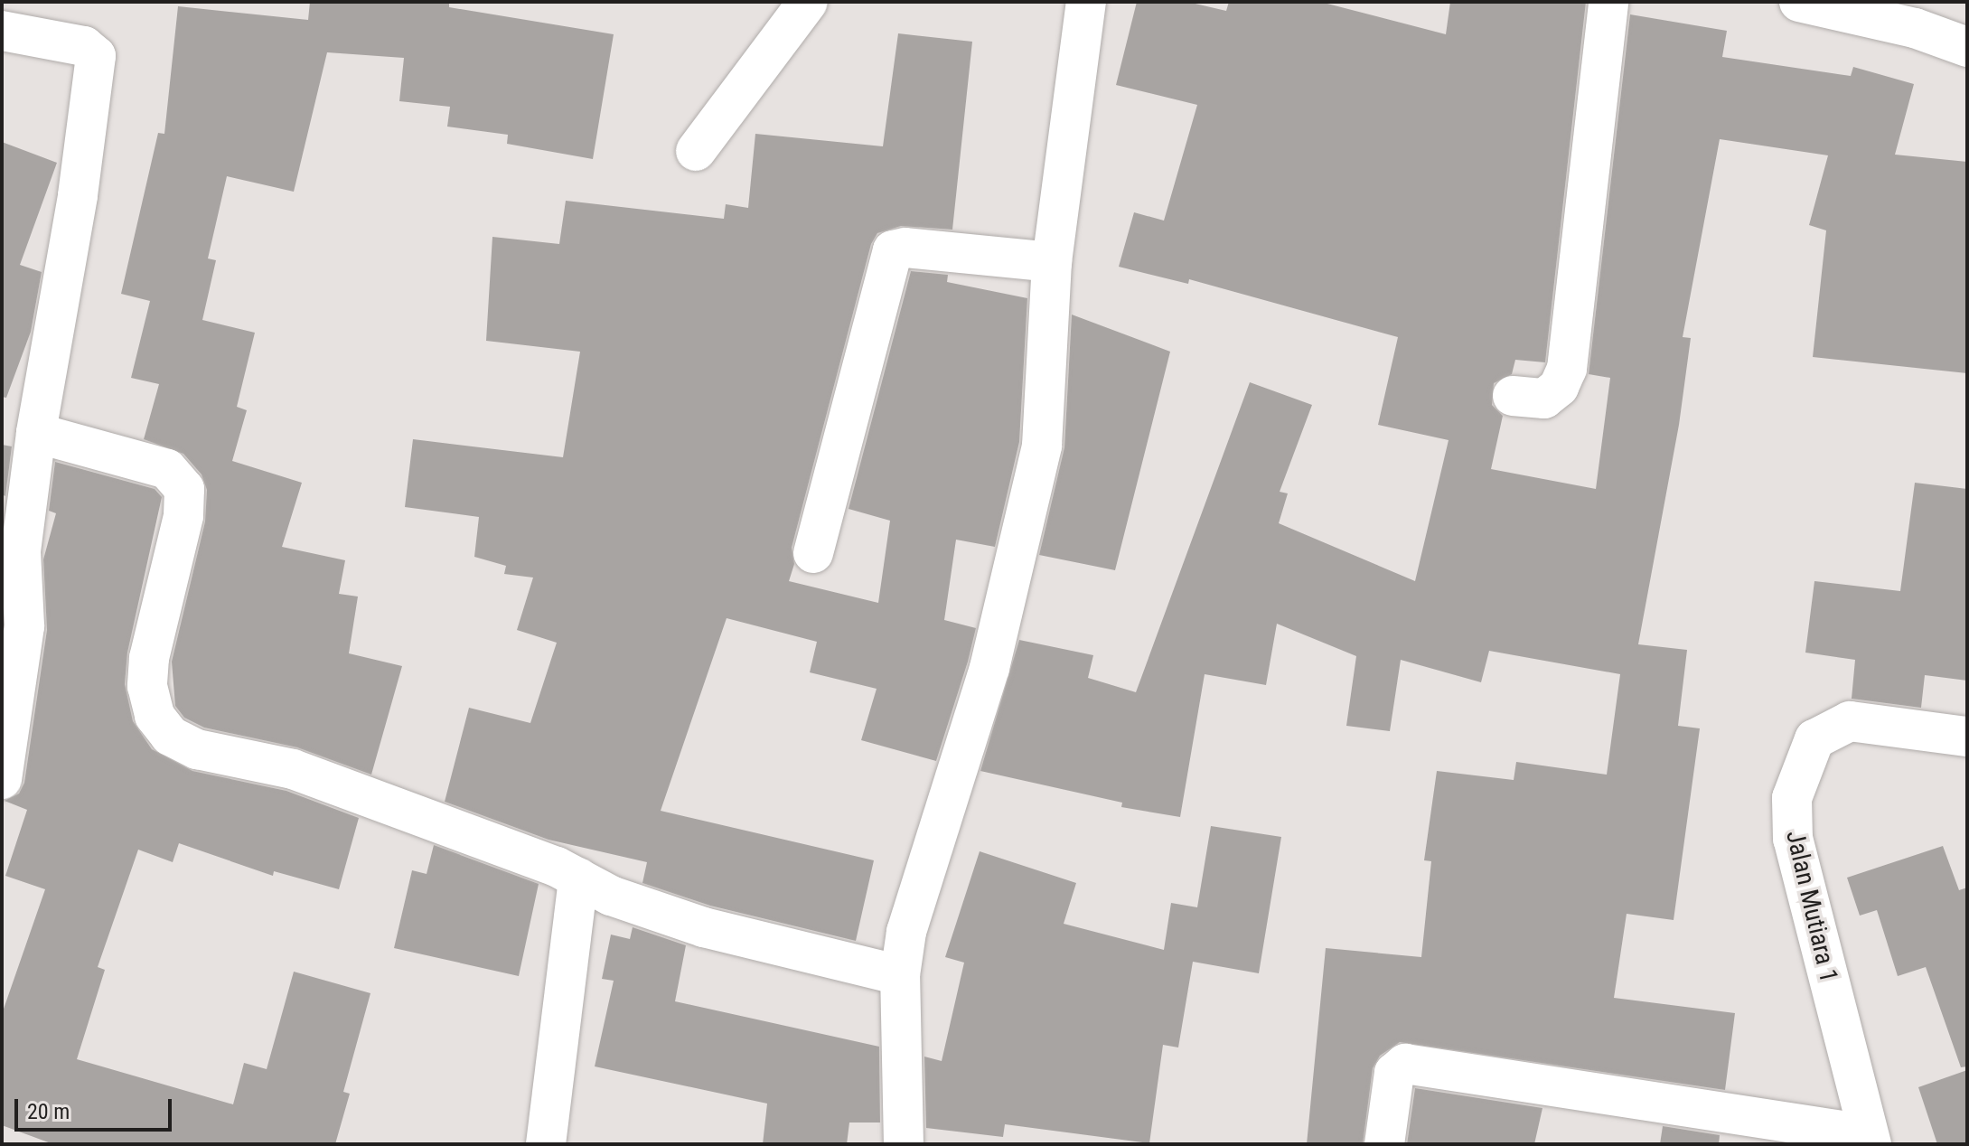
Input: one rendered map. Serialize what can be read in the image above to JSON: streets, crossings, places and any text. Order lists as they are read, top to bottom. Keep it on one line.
{"streets":{"street":["Jalan Mutiara 1"]},"scale_bar":"20 m"}
